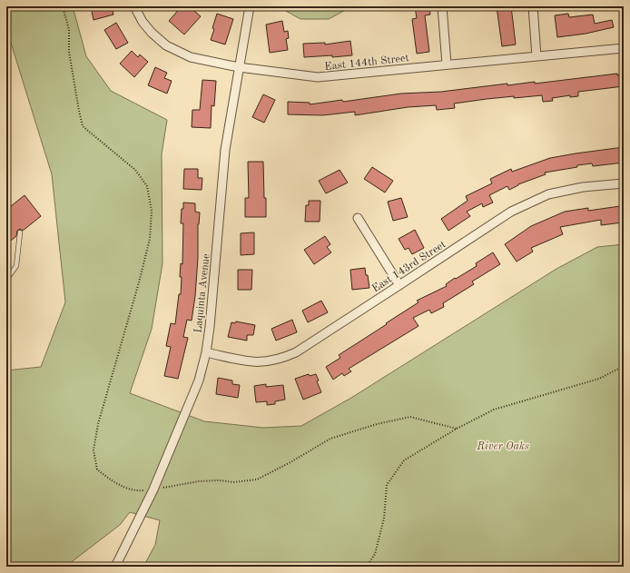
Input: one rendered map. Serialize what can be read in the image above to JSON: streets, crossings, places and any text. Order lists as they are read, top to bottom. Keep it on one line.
{"streets":{"street":["East 144th Street","East 143rd Street","Laquinta Avenue"]},"crossings":[["East 144th Street","Laquinta Avenue"],["East 143rd Street","Laquinta Avenue"]],"parks":["River Oaks"]}
